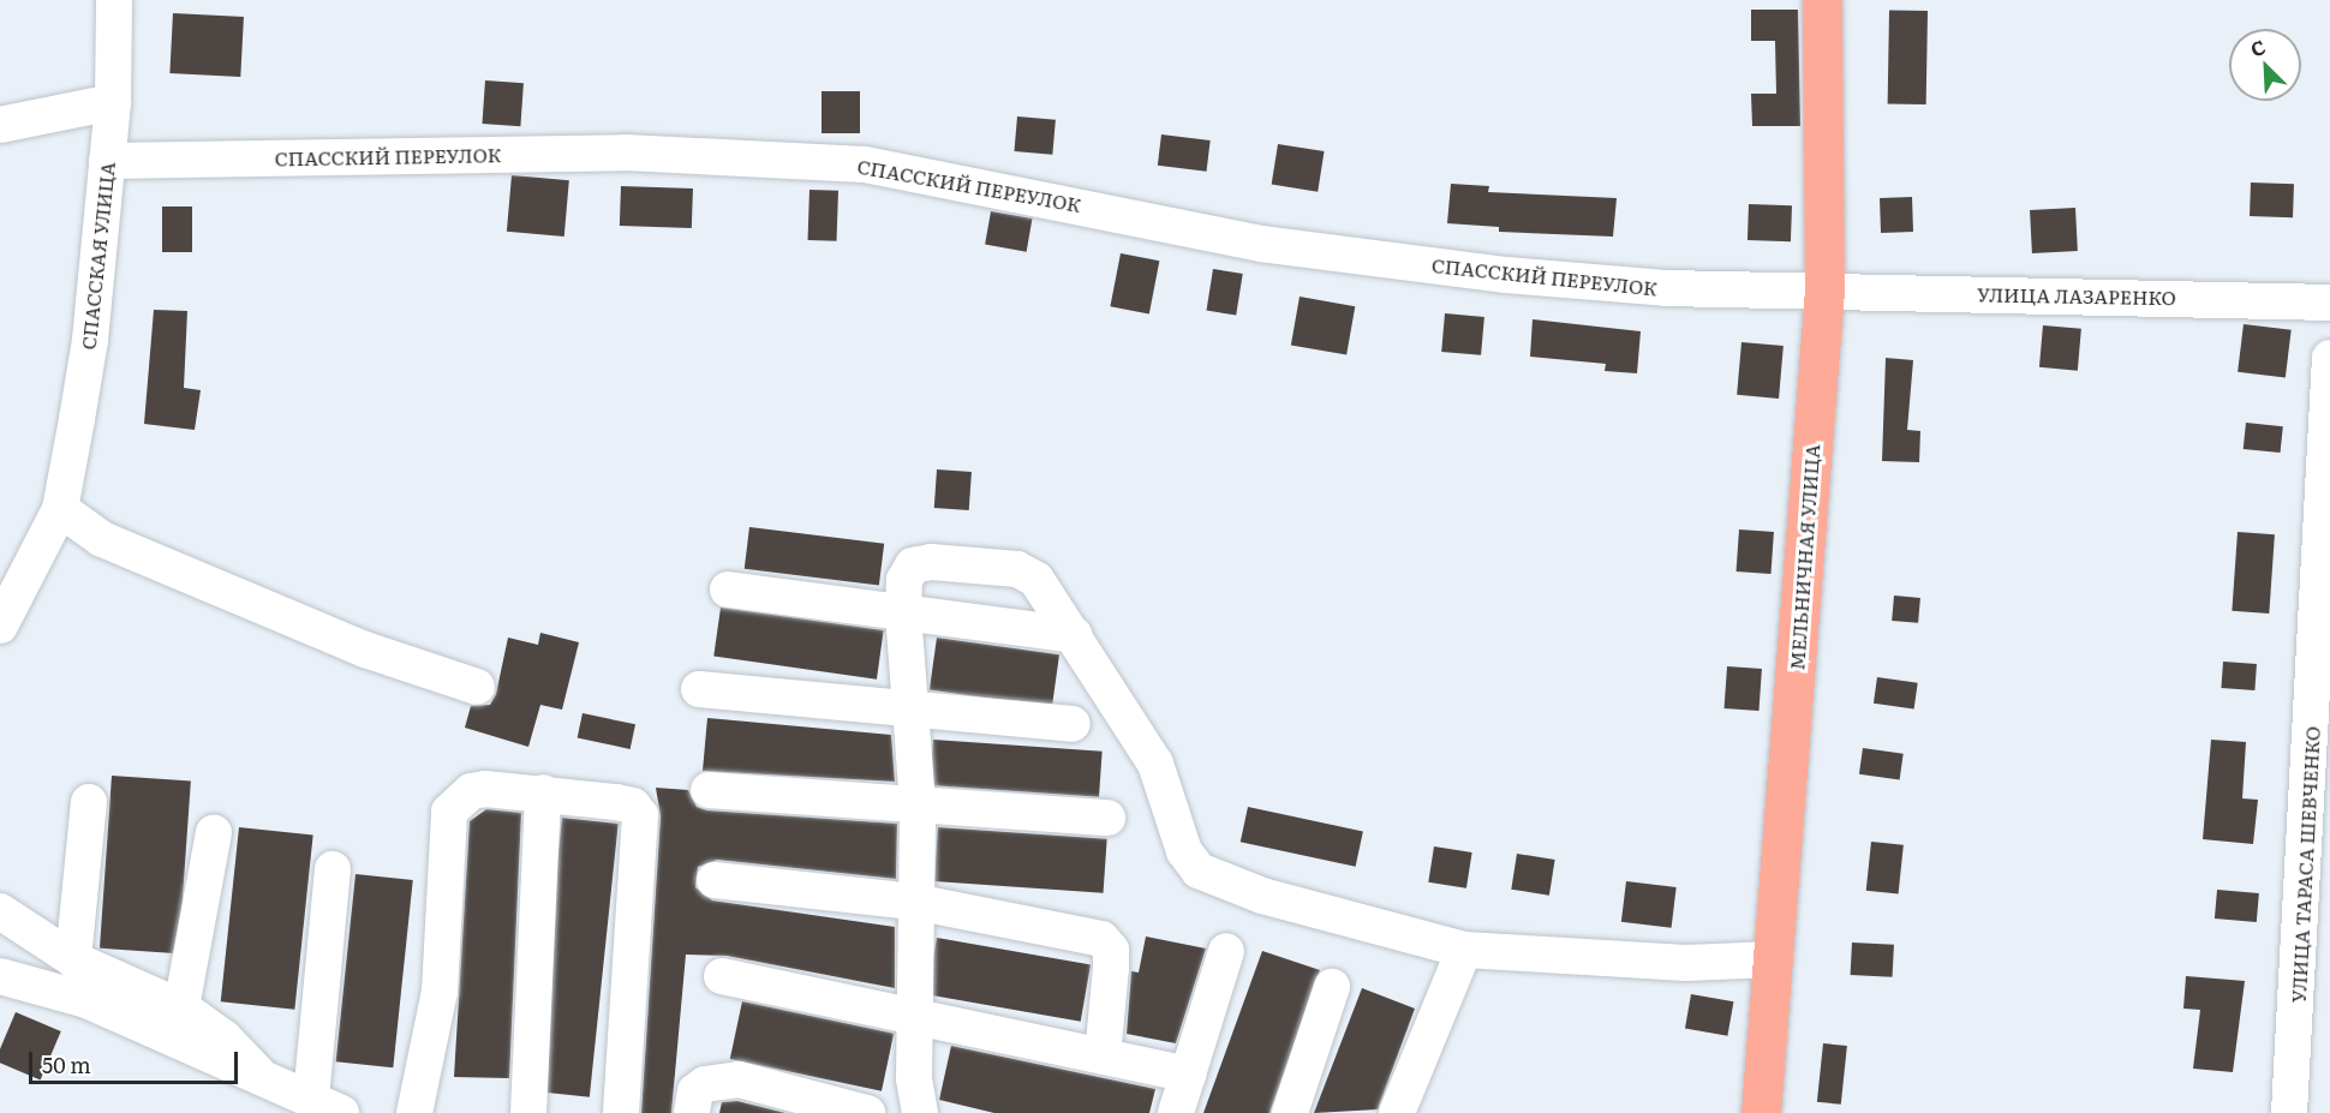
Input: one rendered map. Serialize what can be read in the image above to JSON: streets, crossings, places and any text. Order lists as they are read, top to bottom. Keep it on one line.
{"streets":{"main road":["МЕЛЬНИЧНАЯ УЛИЦА"],"street":["СПАССКИЙ ПЕРЕУЛОК","СПАССКАЯ УЛИЦА","УЛИЦА ЛАЗАРЕНКО","УЛИЦА ТАРАСА ШЕВЧЕНКО"]},"crossings":[["СПАССКИЙ ПЕРЕУЛОК","СПАССКАЯ УЛИЦА"],["СПАССКИЙ ПЕРЕУЛОК","УЛИЦА ЛАЗАРЕНКО"],["СПАССКИЙ ПЕРЕУЛОК","МЕЛЬНИЧНАЯ УЛИЦА"],["УЛИЦА ЛАЗАРЕНКО","МЕЛЬНИЧНАЯ УЛИЦА"]],"scale_bar":"50 m","north":"top left"}
